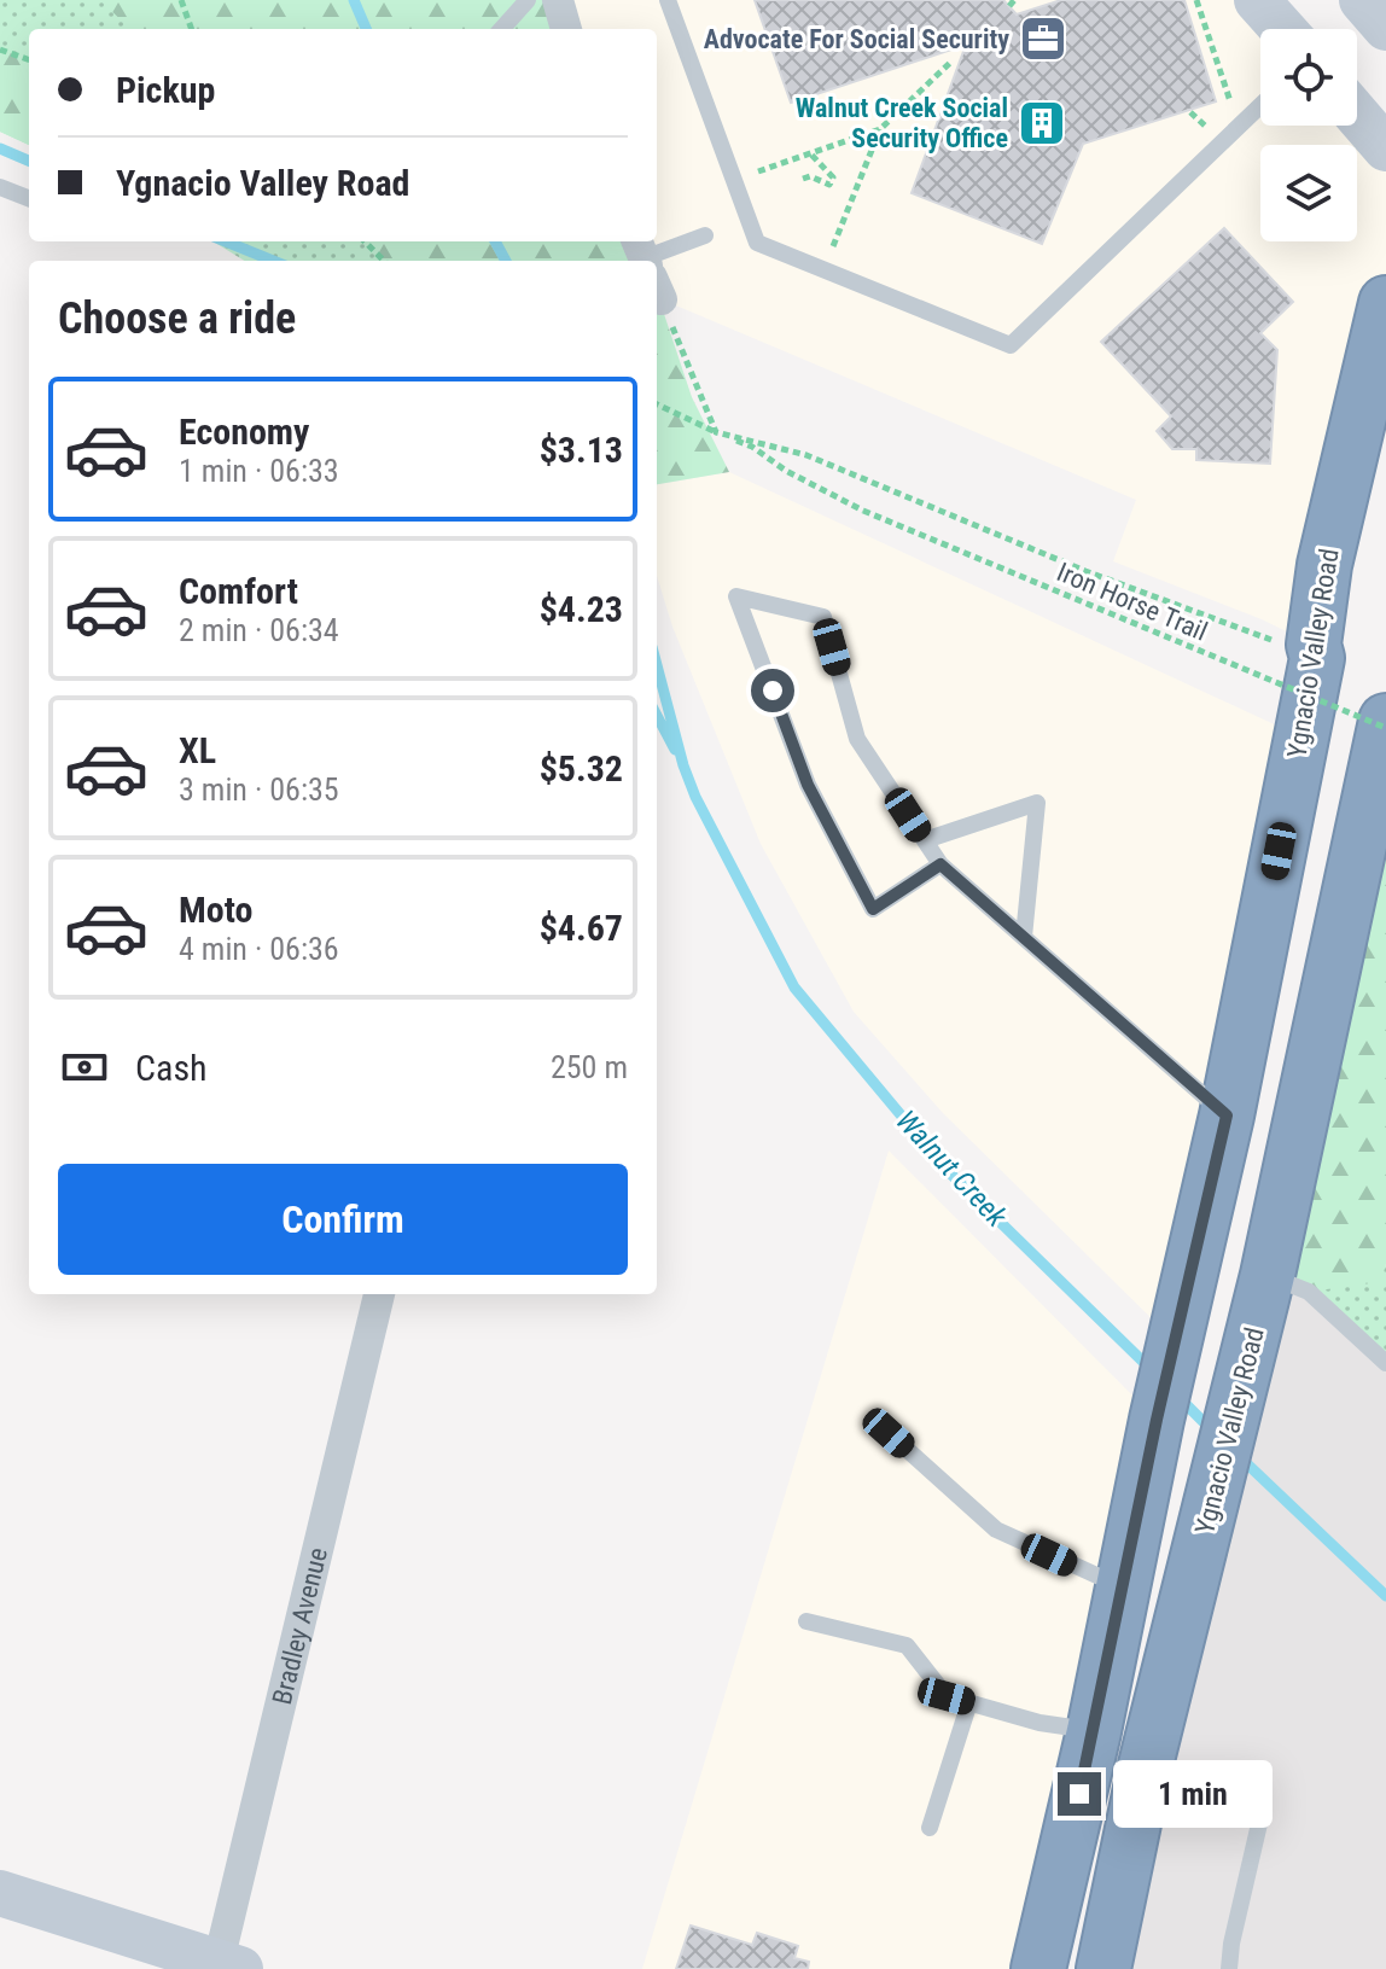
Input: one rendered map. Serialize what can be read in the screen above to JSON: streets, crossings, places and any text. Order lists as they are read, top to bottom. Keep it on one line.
{"streets":{"highway":["Ygnacio Valley Road"],"street":["Bradley Avenue"],"path":["Iron Horse Trail"]},"crossings":[["Iron Horse Trail","Ygnacio Valley Road"]],"water":["Walnut Creek"],"places":{"office":["Advocate For Social Security"],"building":["Walnut Creek Social Security Office"]},"page":{"banner":["Pickup","Ygnacio Valley Road"],"heading":"Choose a ride","list":[{"name":"Economy","note":"1 min · 06:33","value":"$3.13"},{"name":"Comfort","note":"2 min · 06:34","value":"$4.23"},{"name":"XL","note":"3 min · 06:35","value":"$5.32"},{"name":"Moto","note":"4 min · 06:36","value":"$4.67"}],"pay":["Cash","250 m"],"buttons":"Confirm","bubble":"1 min"}}
